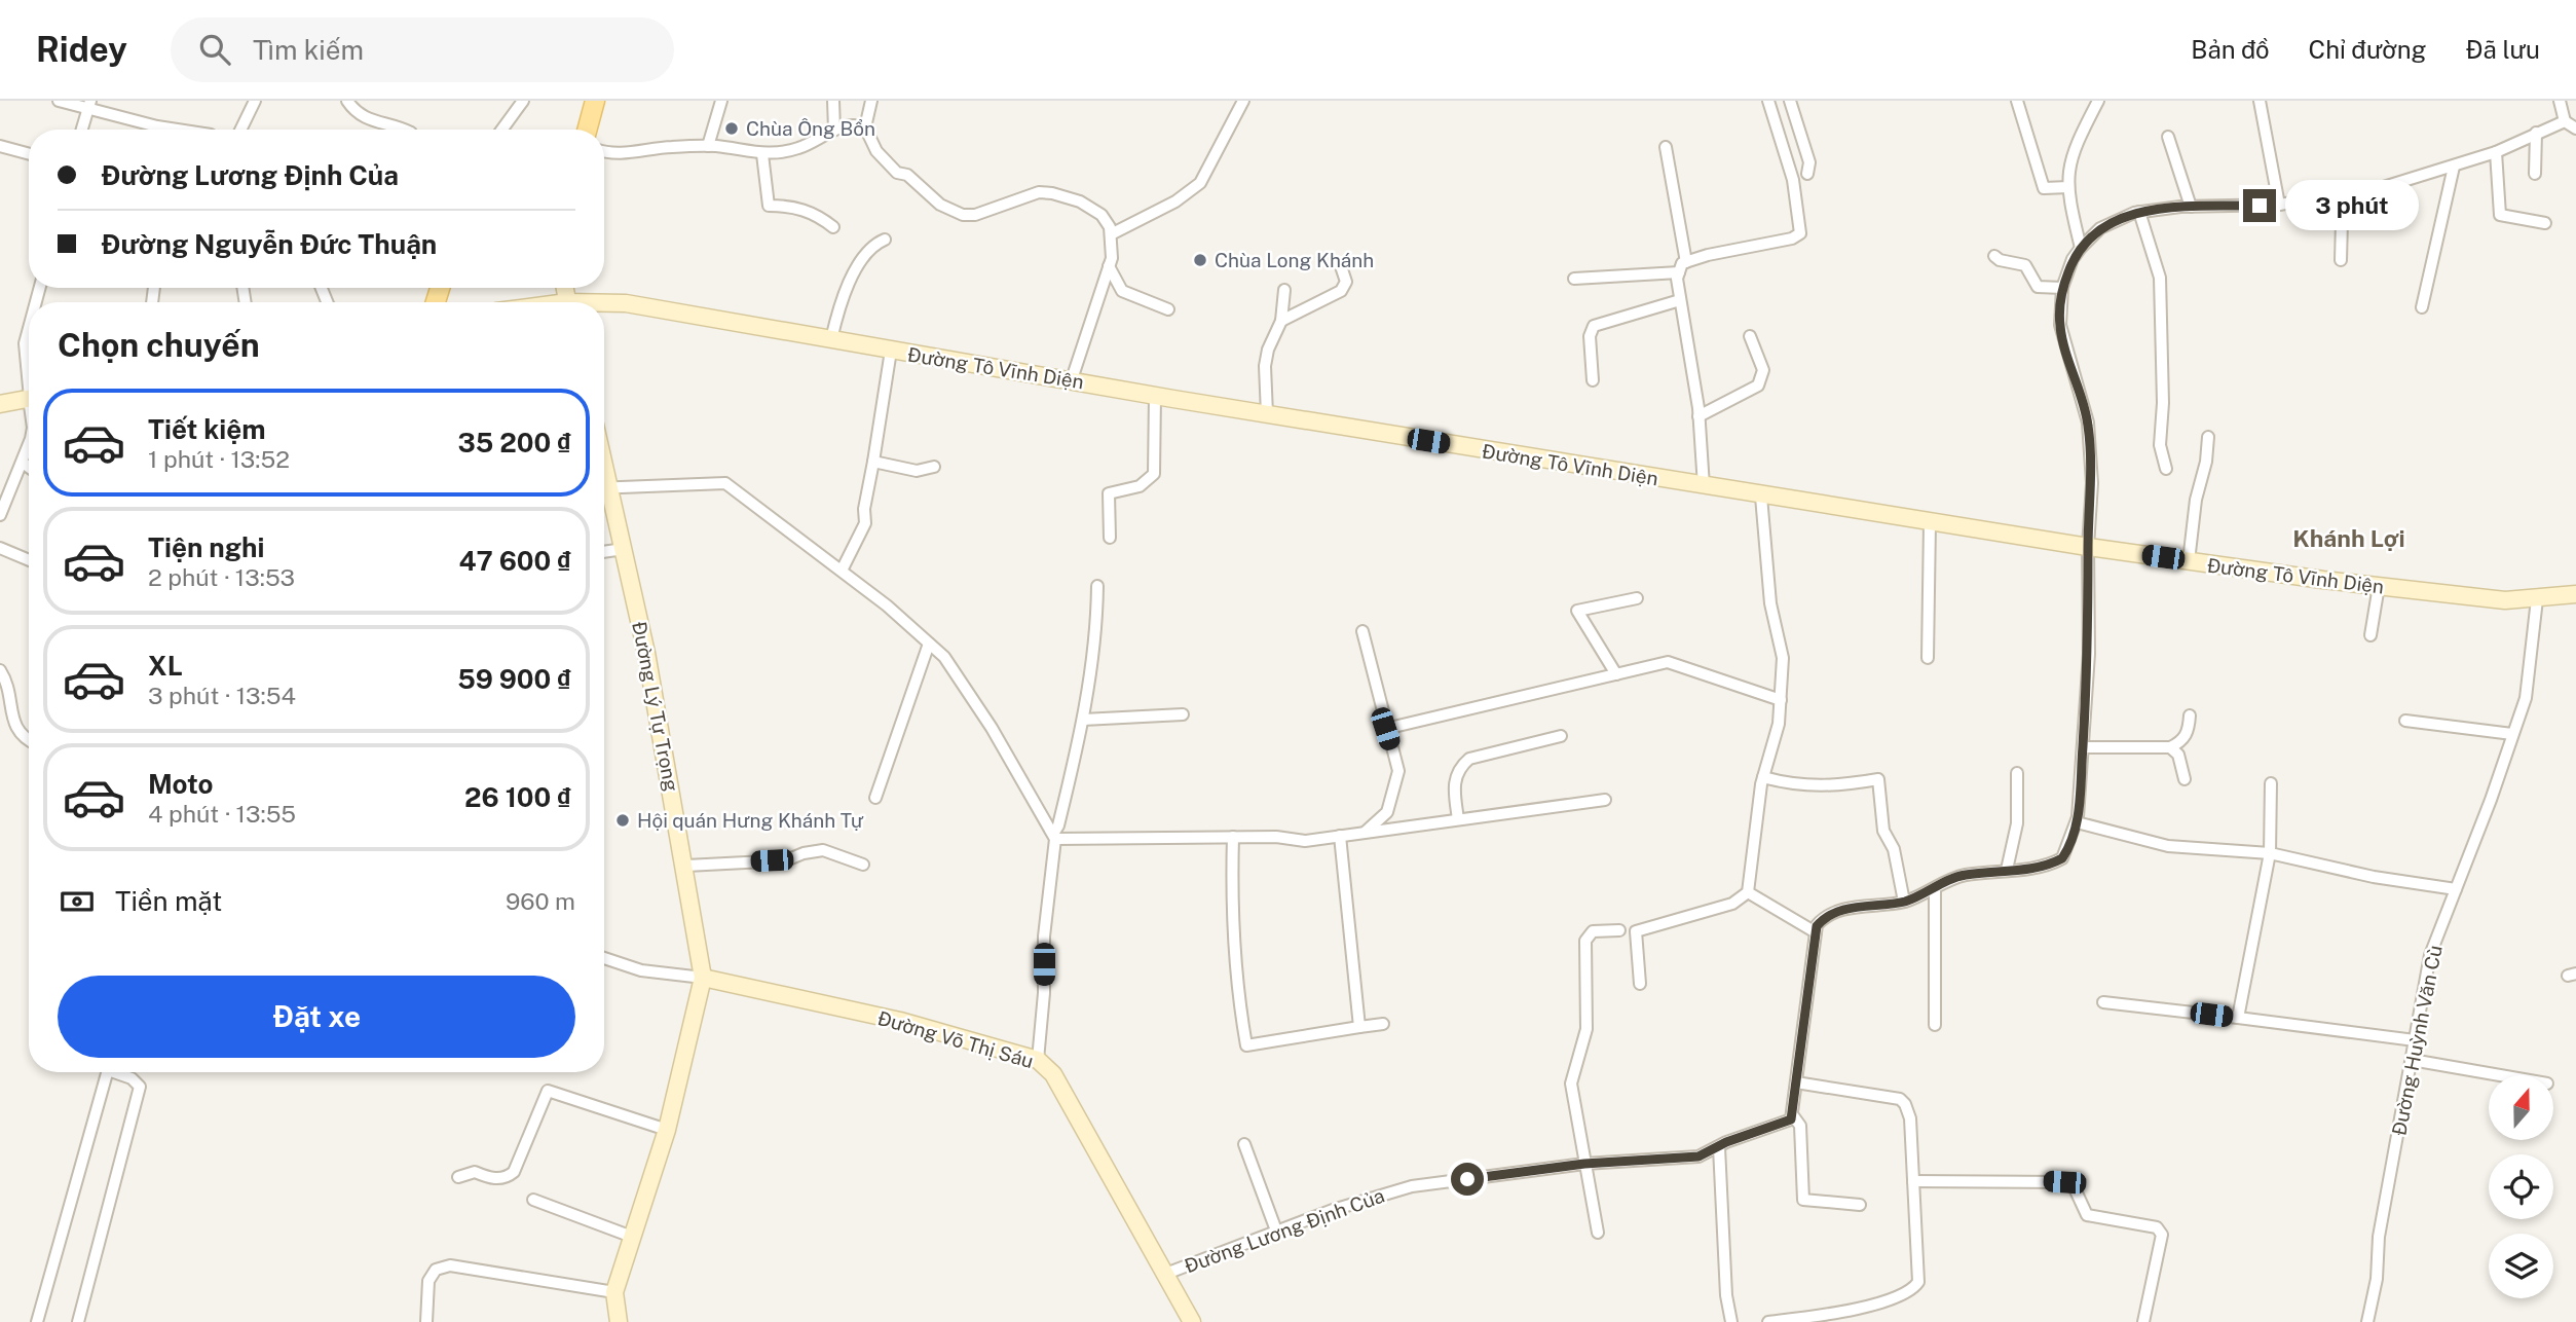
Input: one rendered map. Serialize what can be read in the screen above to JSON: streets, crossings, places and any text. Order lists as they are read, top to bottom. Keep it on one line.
{"streets":{"main road":["Đường Tô Vĩnh Diện","Đường Lý Tự Trọng","Đường Võ Thị Sáu"],"street":["Đường Huỳnh Văn Cù","Đường Lương Định Của"]},"crossings":[["Đường Tô Vĩnh Diện","Đường Huỳnh Văn Cù"],["Đường Lý Tự Trọng","Đường Võ Thị Sáu"],["Đường Võ Thị Sáu","Đường Lương Định Của"]],"districts":["Khánh Lợi"],"places":["Chùa Ông Bổn","Chùa Long Khánh","Hội quán Hưng Khánh Tự"],"north":"top","page":{"header":"Ridey","search":"Tìm kiếm","nav":["Bản đồ","Chỉ đường","Đã lưu"],"banner":["Đường Lương Định Của","Đường Nguyễn Đức Thuận"],"bubble":"3 phút","heading":"Chọn chuyến","list":[{"name":"Tiết kiệm","note":"1 phút · 13:52","value":"35 200 ₫"},{"name":"Tiện nghi","note":"2 phút · 13:53","value":"47 600 ₫"},{"name":"XL","note":"3 phút · 13:54","value":"59 900 ₫"},{"name":"Moto","note":"4 phút · 13:55","value":"26 100 ₫"}],"pay":["Tiền mặt","960 m"],"buttons":"Đặt xe"}}
